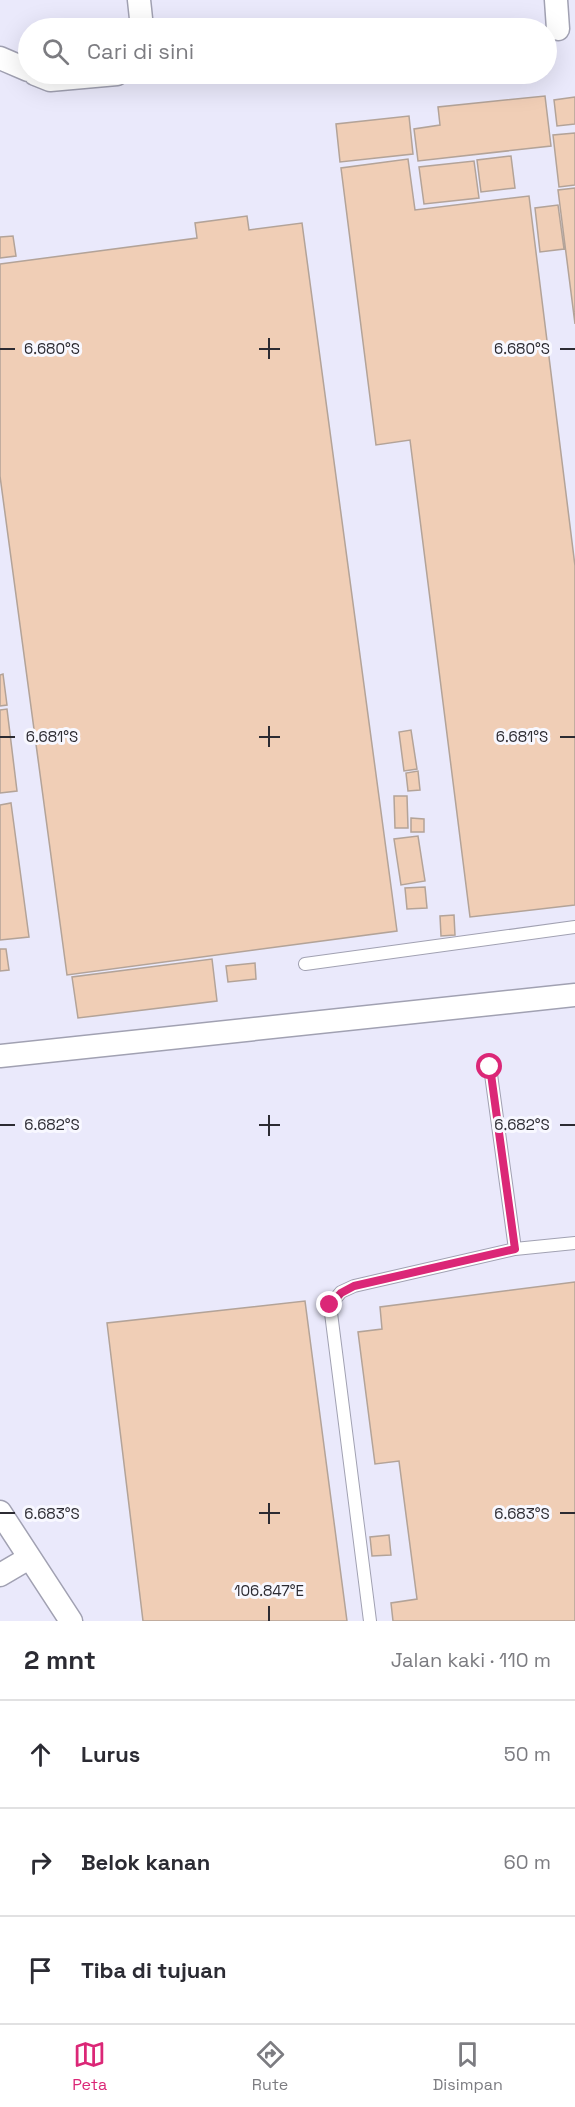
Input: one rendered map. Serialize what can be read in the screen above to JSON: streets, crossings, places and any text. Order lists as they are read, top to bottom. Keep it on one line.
{"page":{"search":"Cari di sini","heading":["2 mnt","Jalan kaki · 110 m"],"list":[["Lurus","50 m"],["Belok kanan","60 m"],"Tiba di tujuan"],"nav":["Peta","Rute","Disimpan"]},"coordinates":["6.680°S","6.681°S","6.682°S","6.683°S","106.847°E"]}
